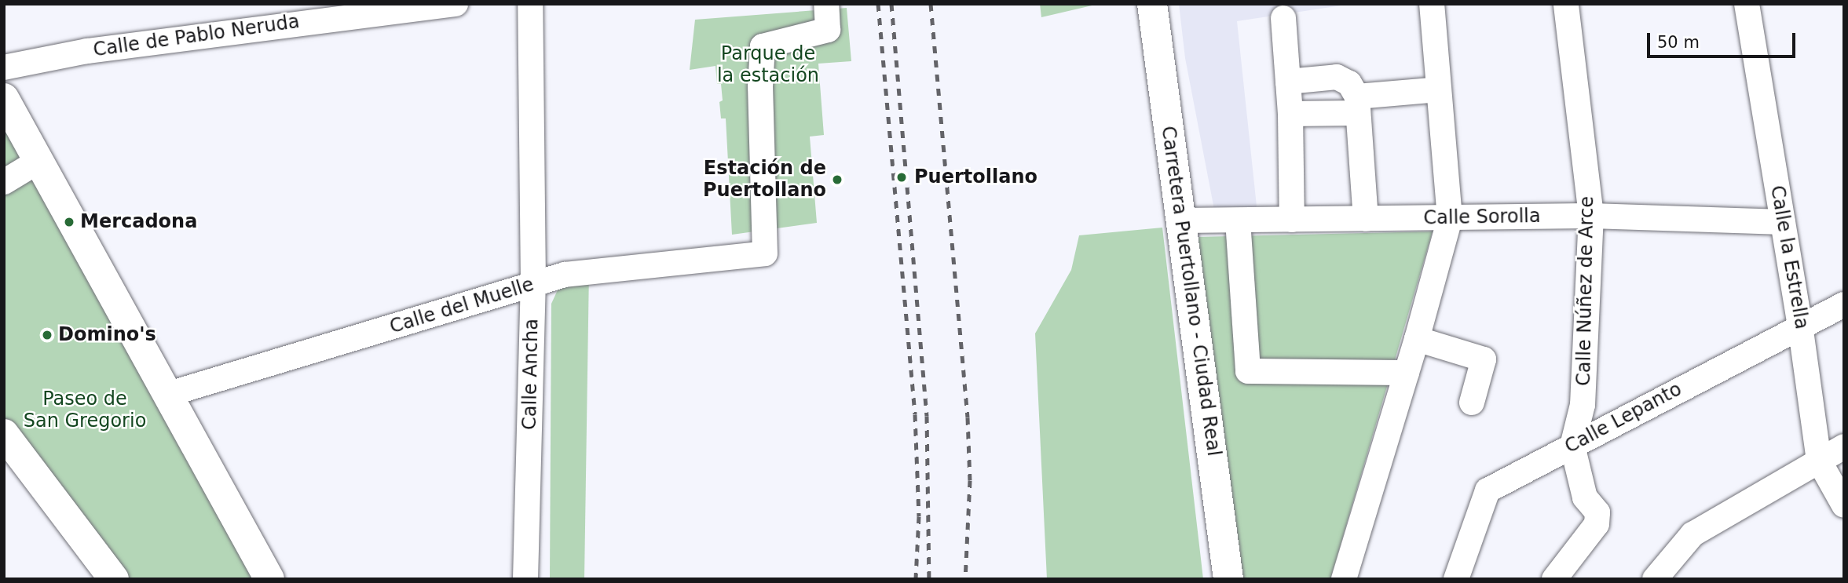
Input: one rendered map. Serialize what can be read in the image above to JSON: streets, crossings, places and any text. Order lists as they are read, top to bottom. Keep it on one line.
{"streets":{"main road":["Carretera Puertollano - Ciudad Real"],"street":["Calle de Pablo Neruda","Calle Sorolla","Calle la Estrella","Calle Núñez de Arce","Calle del Muelle","Calle Ancha","Calle Lepanto"]},"crossings":[["Calle Sorolla","Calle la Estrella"],["Calle Sorolla","Carretera Puertollano - Ciudad Real"],["Calle Sorolla","Calle Núñez de Arce"],["Calle la Estrella","Calle Lepanto"],["Calle Núñez de Arce","Calle Lepanto"],["Calle del Muelle","Calle Ancha"]],"parks":["Parque de la estación","Paseo de San Gregorio"],"places":["Puertollano","Estación de Puertollano","Mercadona","Domino's"],"scale_bar":"50 m"}
